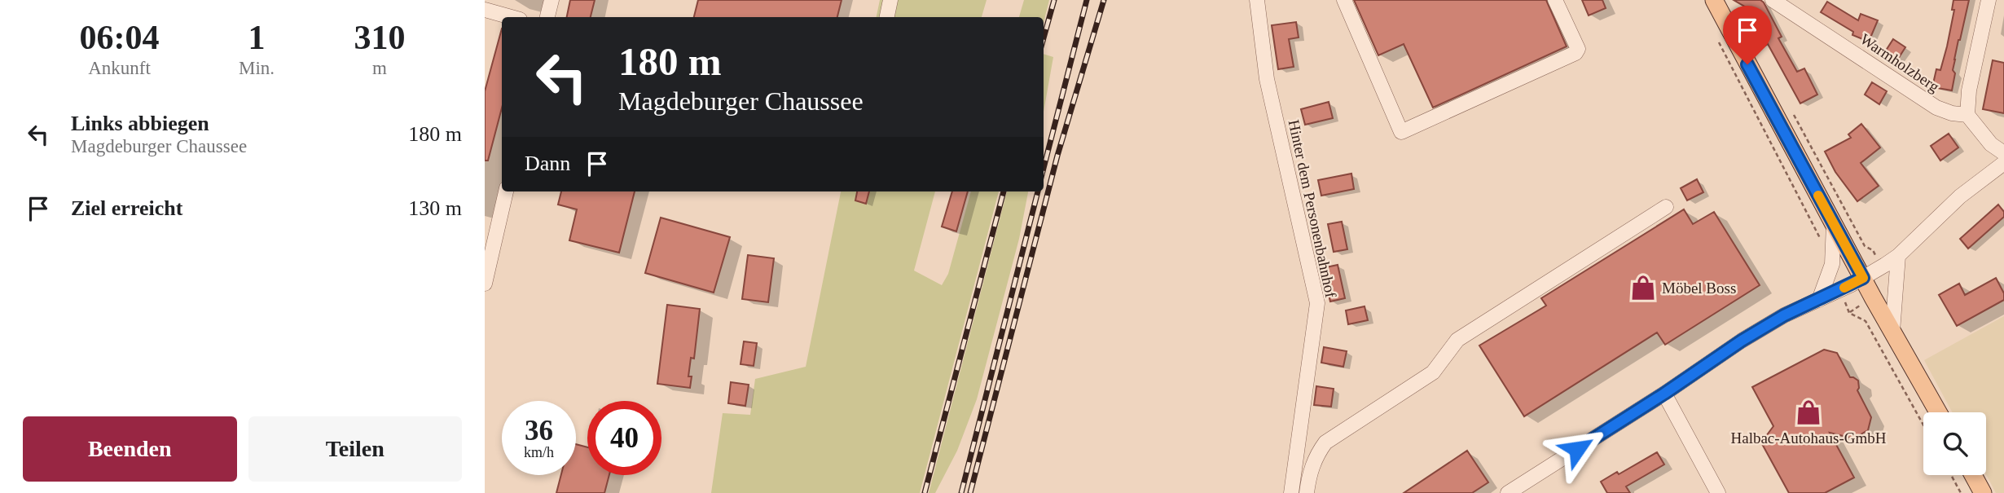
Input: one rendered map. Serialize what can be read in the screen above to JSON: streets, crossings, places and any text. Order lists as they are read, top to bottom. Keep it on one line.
{"streets":{"street":["Warmholzberg","Hinter dem Personenbahnhof"]},"places":{"shop":["Möbel Boss","Halbac-Autohaus-GmbH"]},"page":{"eta":["06:04","Ankunft","1","Min.","310","m"],"turn":["180 m","Magdeburger Chaussee"],"list":[{"name":"Links abbiegen","note":"Magdeburger Chaussee","value":"180 m"},{"name":"Ziel erreicht","value":"130 m"}],"then":"Dann","speed":"36 km/h","limit":"40","buttons":["Beenden","Teilen"]}}
